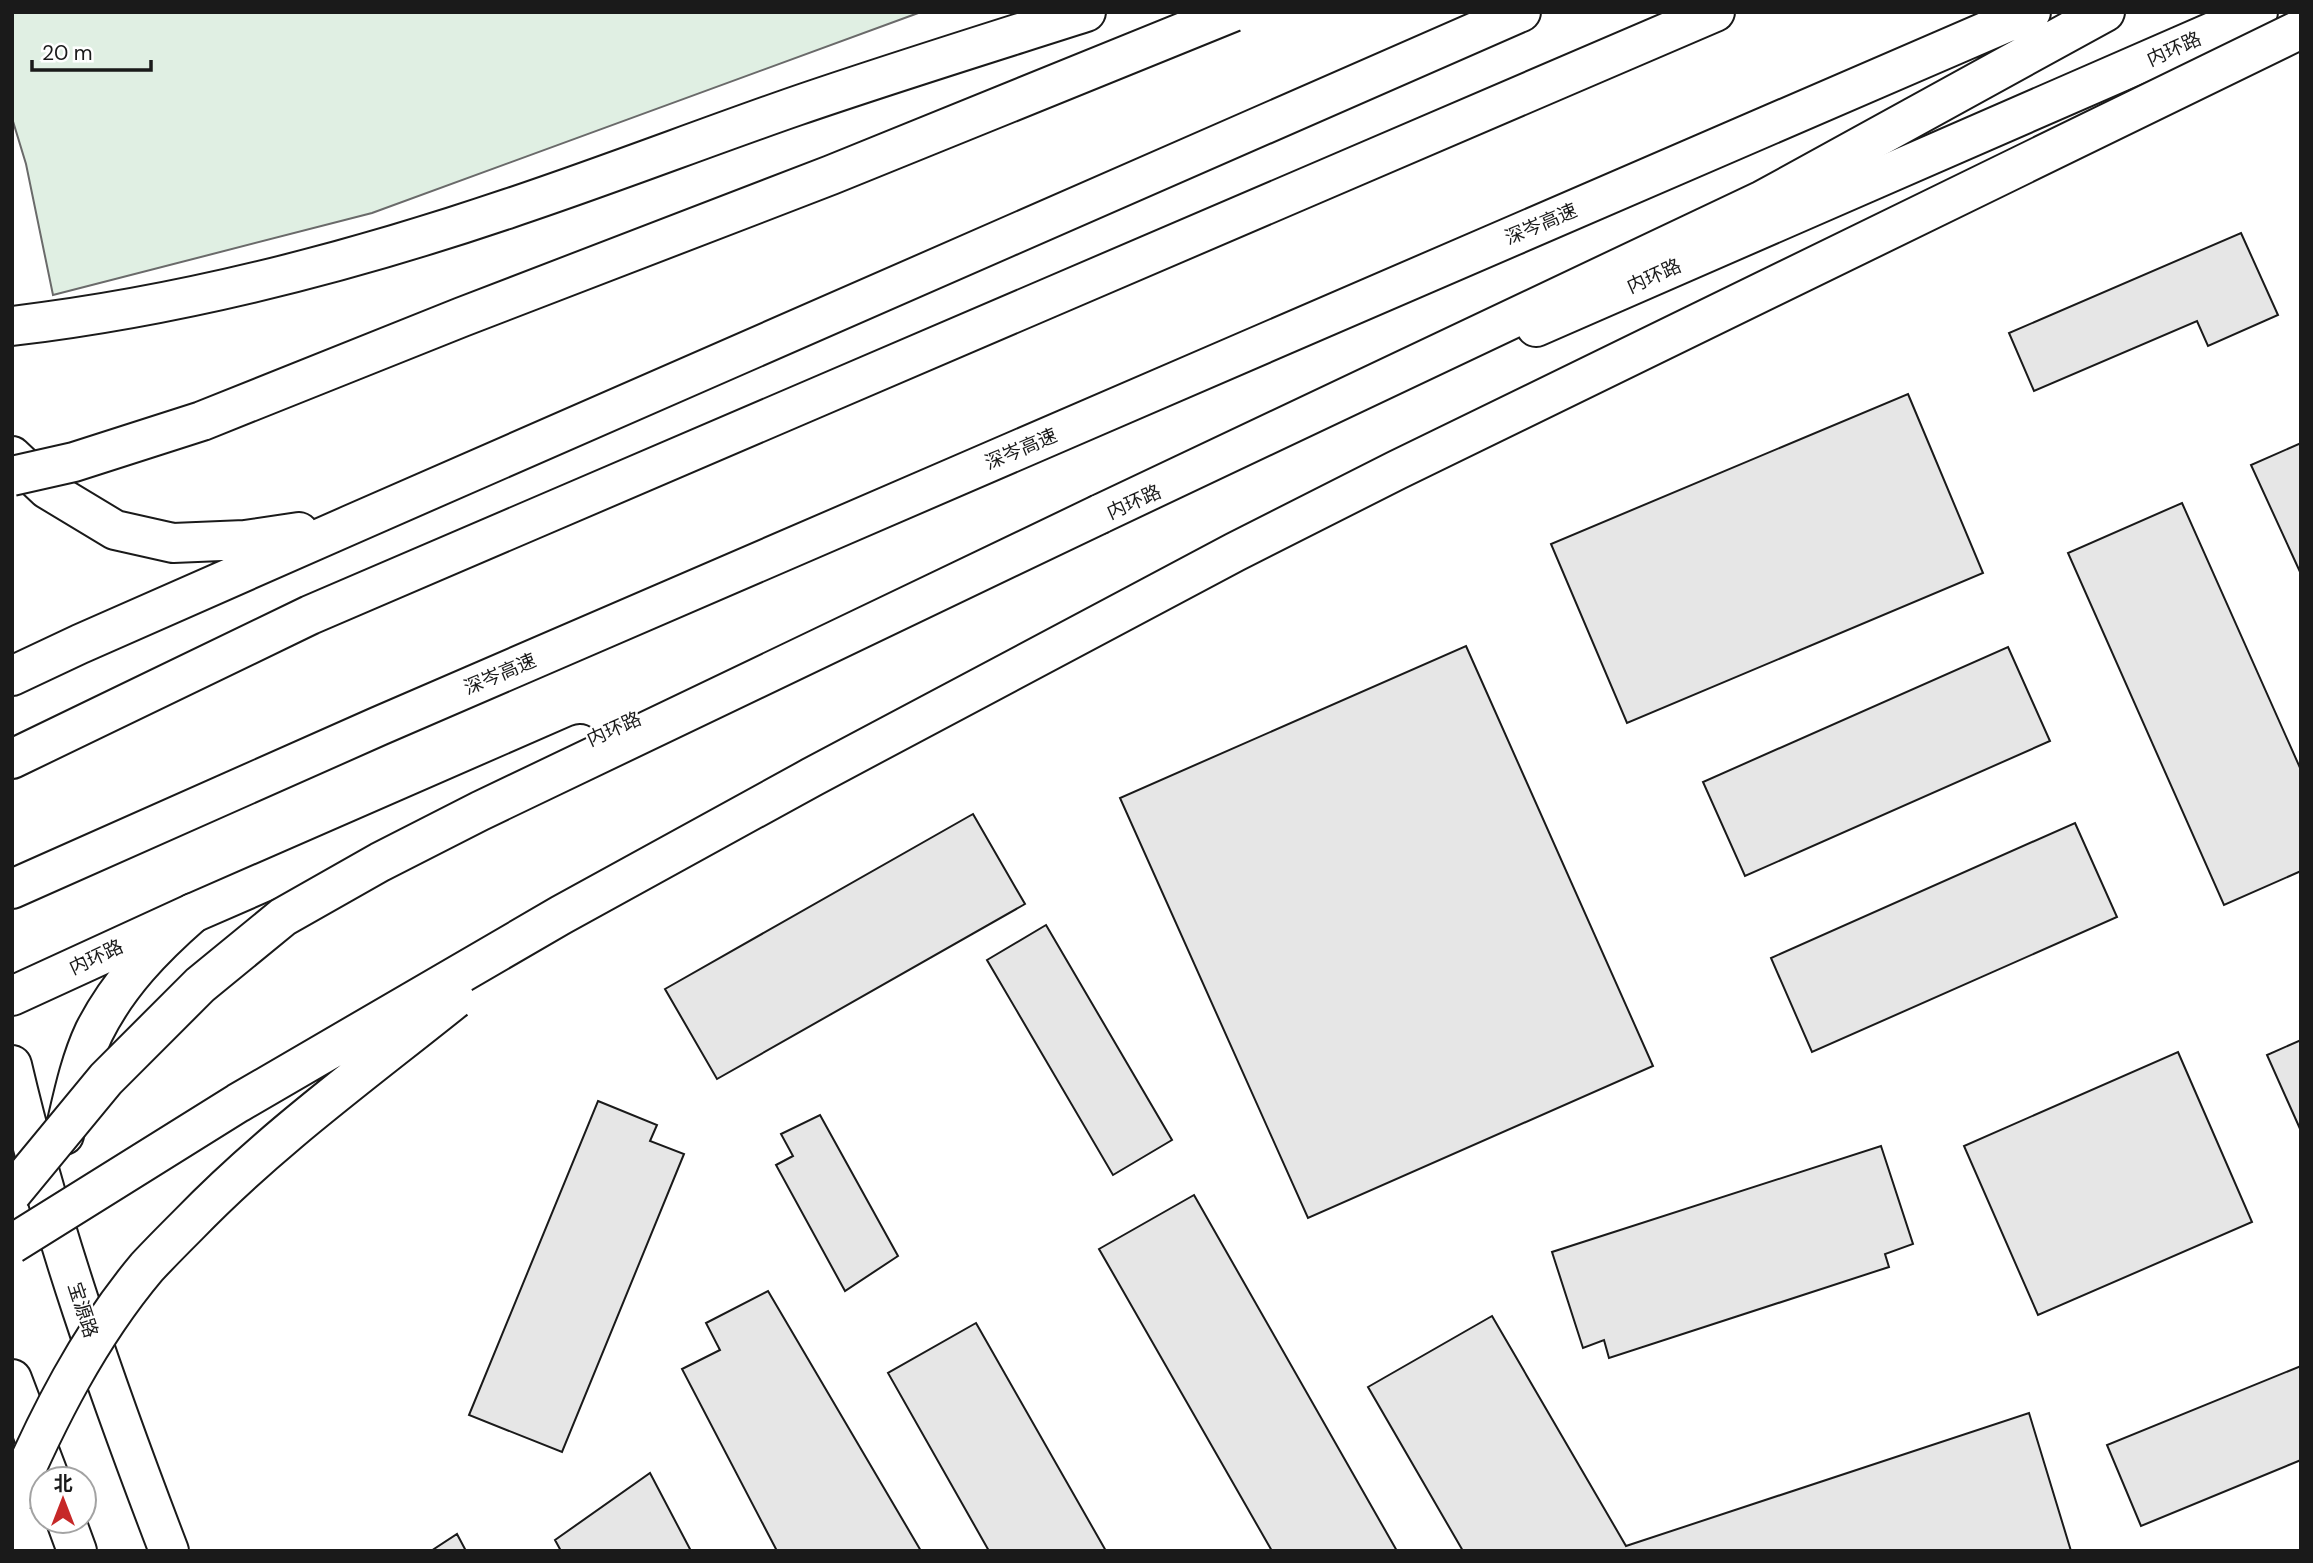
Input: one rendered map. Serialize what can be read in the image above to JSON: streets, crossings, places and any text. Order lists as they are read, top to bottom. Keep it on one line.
{"streets":{"main road":["内环路","深岑高速","宝源路"]},"scale_bar":"20 m","north":"top"}
